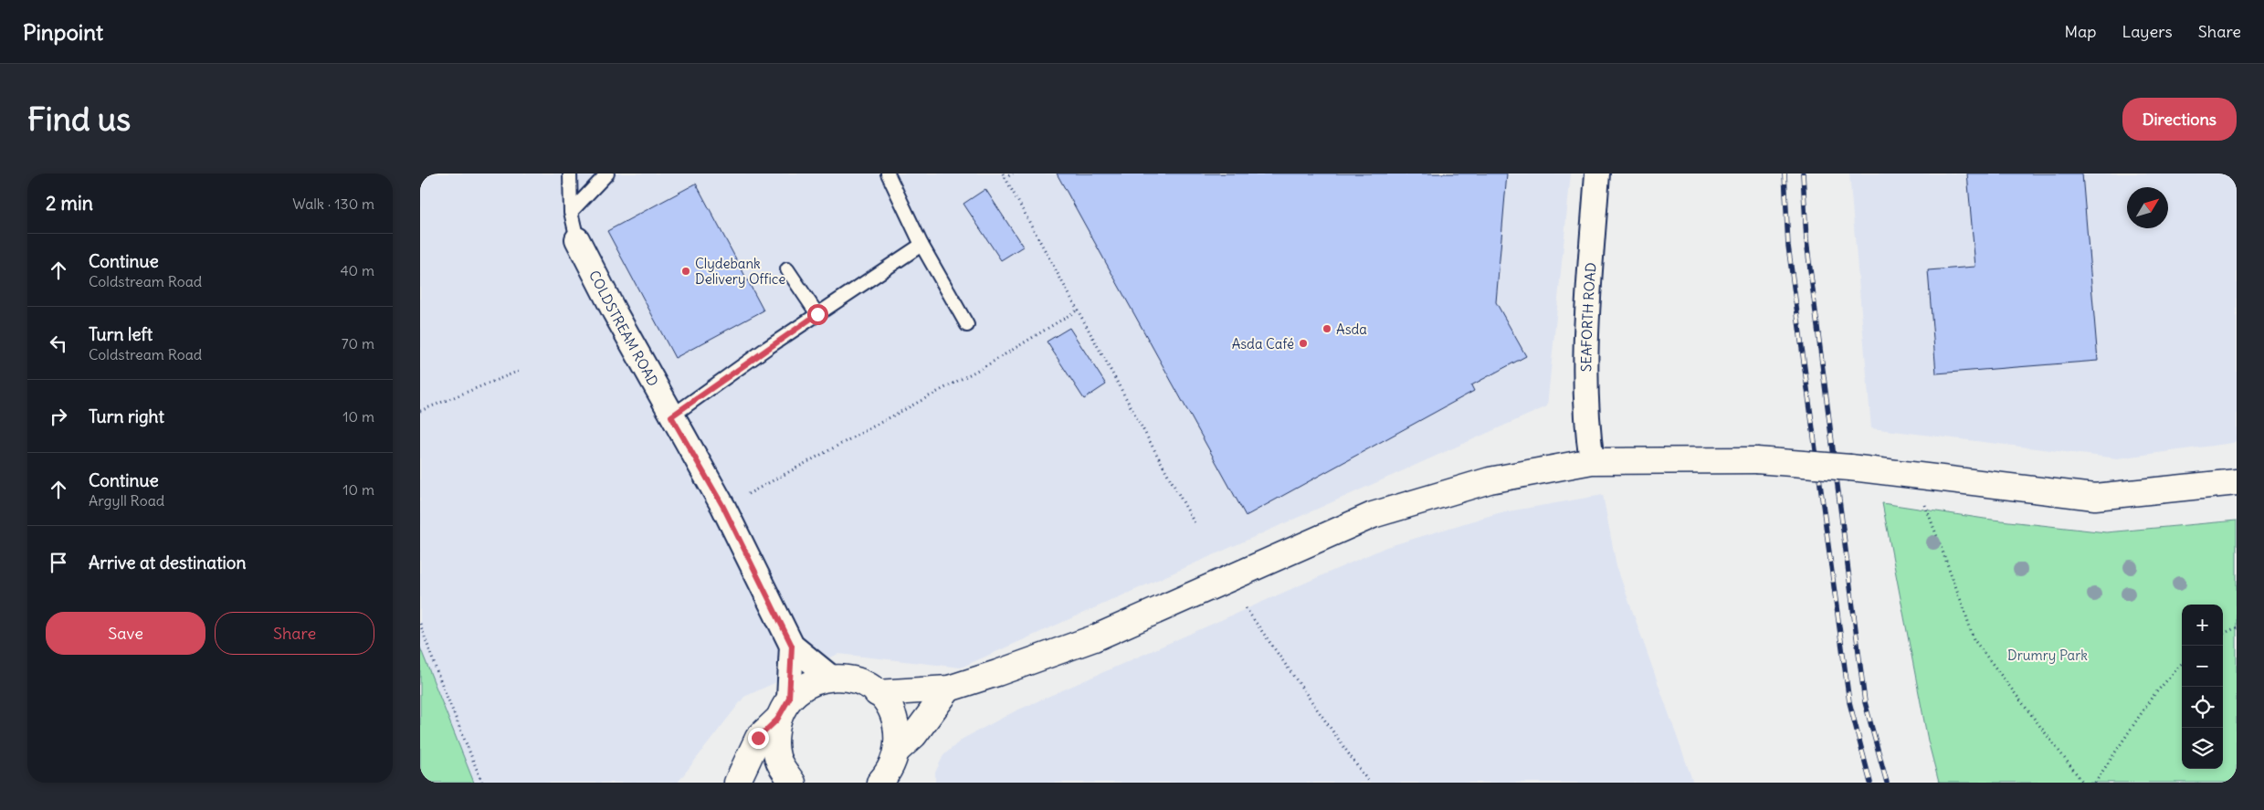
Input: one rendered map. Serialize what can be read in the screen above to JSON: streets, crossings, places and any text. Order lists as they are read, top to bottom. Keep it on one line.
{"streets":{"street":["SEAFORTH ROAD","COLDSTREAM ROAD"]},"parks":["Drumry Park"],"places":["Clydebank Delivery Office","Asda","Asda Café"],"north":"top right","page":{"header":"Pinpoint","nav":["Map","Layers","Share"],"buttons":["Directions",["Save","Share"]],"title":"Find us","heading":["2 min","Walk · 130 m"],"list":[["Continue","Coldstream Road","40 m"],["Turn left","Coldstream Road","70 m"],["Turn right","10 m"],["Continue","Argyll Road","10 m"],"Arrive at destination"],"map_buttons":["+","−"]}}
